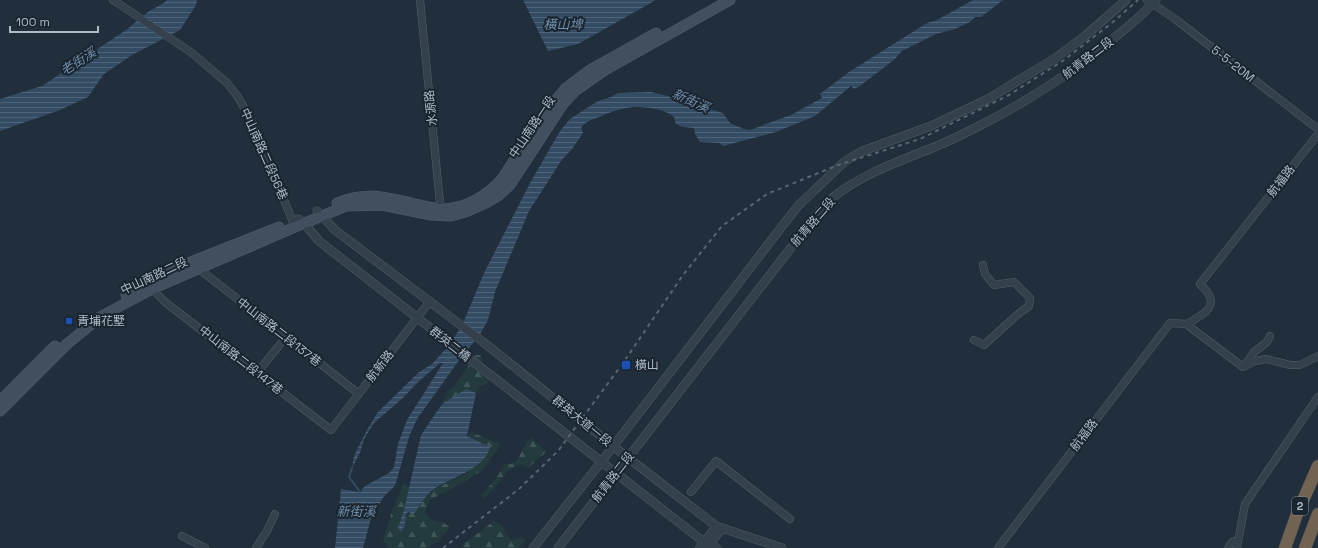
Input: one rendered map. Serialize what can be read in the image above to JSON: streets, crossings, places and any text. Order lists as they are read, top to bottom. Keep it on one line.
{"streets":{"highway":["2"],"main road":["中山南路一段","中山南路二段"],"street":["航青路二段","5-5-20M","水源路","中山南路二段56巷","航福路","中山南路二段137巷","群英二橋","中山南路二段147巷","航新路","群英大道一段"]},"crossings":[["航青路二段","5-5-20M"],["航青路二段","群英大道一段"],["水源路","中山南路一段"],["中山南路一段","中山南路二段"],["中山南路二段56巷","中山南路二段"],["中山南路二段","中山南路二段137巷"],["中山南路二段","中山南路二段147巷"],["中山南路二段137巷","航新路"],["群英二橋","航新路"],["群英二橋","群英大道一段"],["中山南路二段147巷","航新路"]],"water":["橫山埤","老街溪","新街溪"],"places":{"transit":["青埔花墅","橫山"]},"scale_bar":"100 m"}
